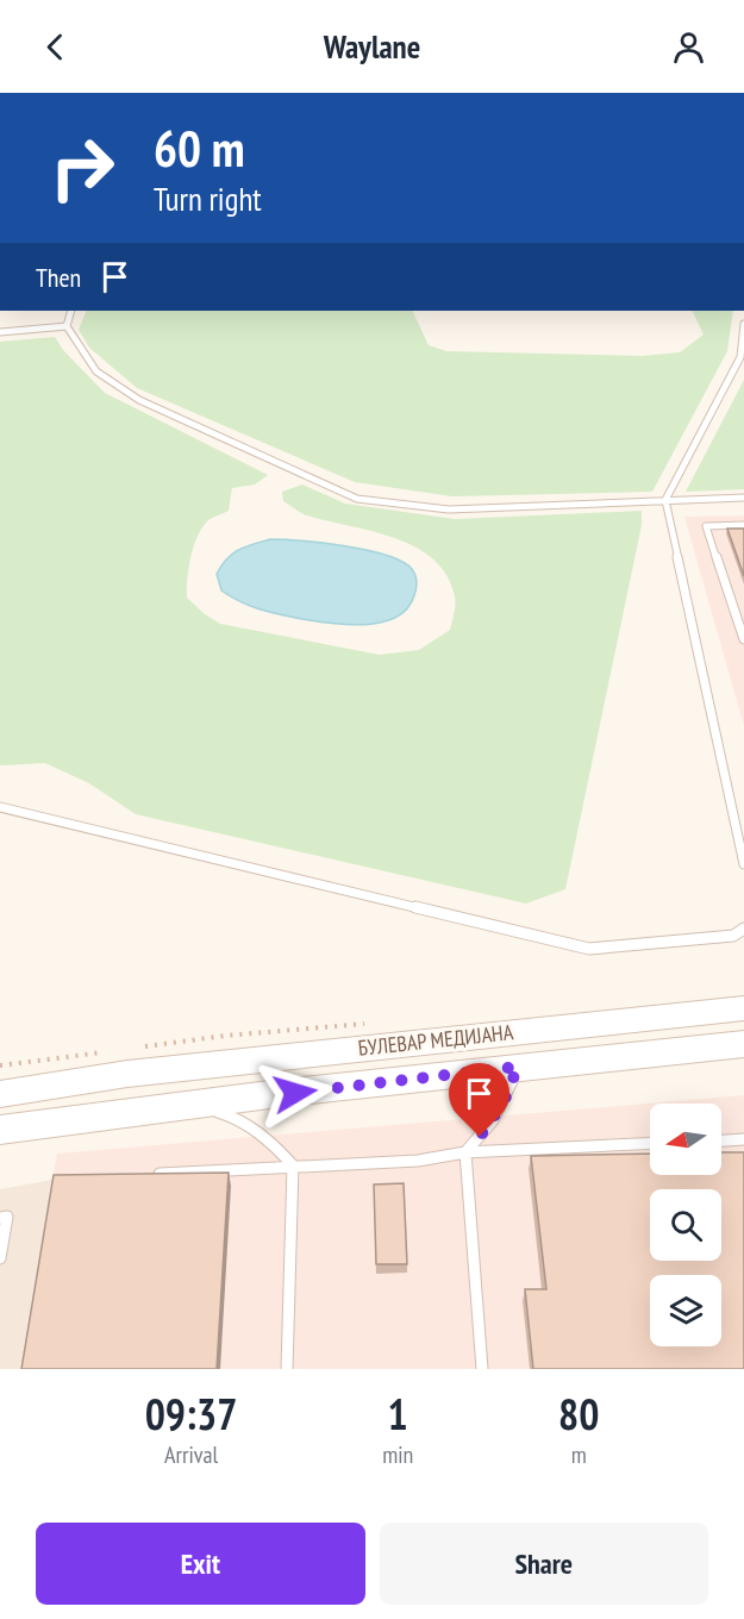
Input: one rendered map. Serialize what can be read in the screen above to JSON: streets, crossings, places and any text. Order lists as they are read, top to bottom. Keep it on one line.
{"streets":{"main road":["БУЛЕВАР МЕДИЈАНА"]},"north":"left","page":{"header":"Waylane","turn":["60 m","Turn right"],"then":"Then","eta":["09:37","Arrival","1","min","80","m"],"buttons":["Exit","Share"]}}
